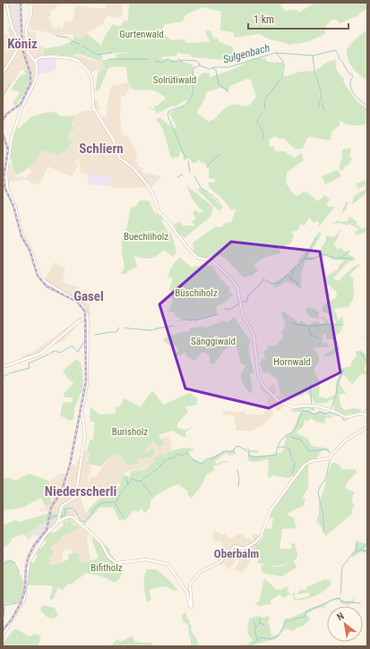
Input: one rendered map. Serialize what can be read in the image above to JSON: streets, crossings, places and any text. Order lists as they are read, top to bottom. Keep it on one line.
{"districts":["Köniz","Schliern","Gasel","Niederscherli","Oberbalm"],"water":["Sulgenbach"],"parks":["Gurtenwald","Solrütiwald","Buechliholz","Büschiholz","Sänggiwald","Hornwald","Burisholz","Bifitholz"],"scale_bar":"1 km","north":"top left"}
